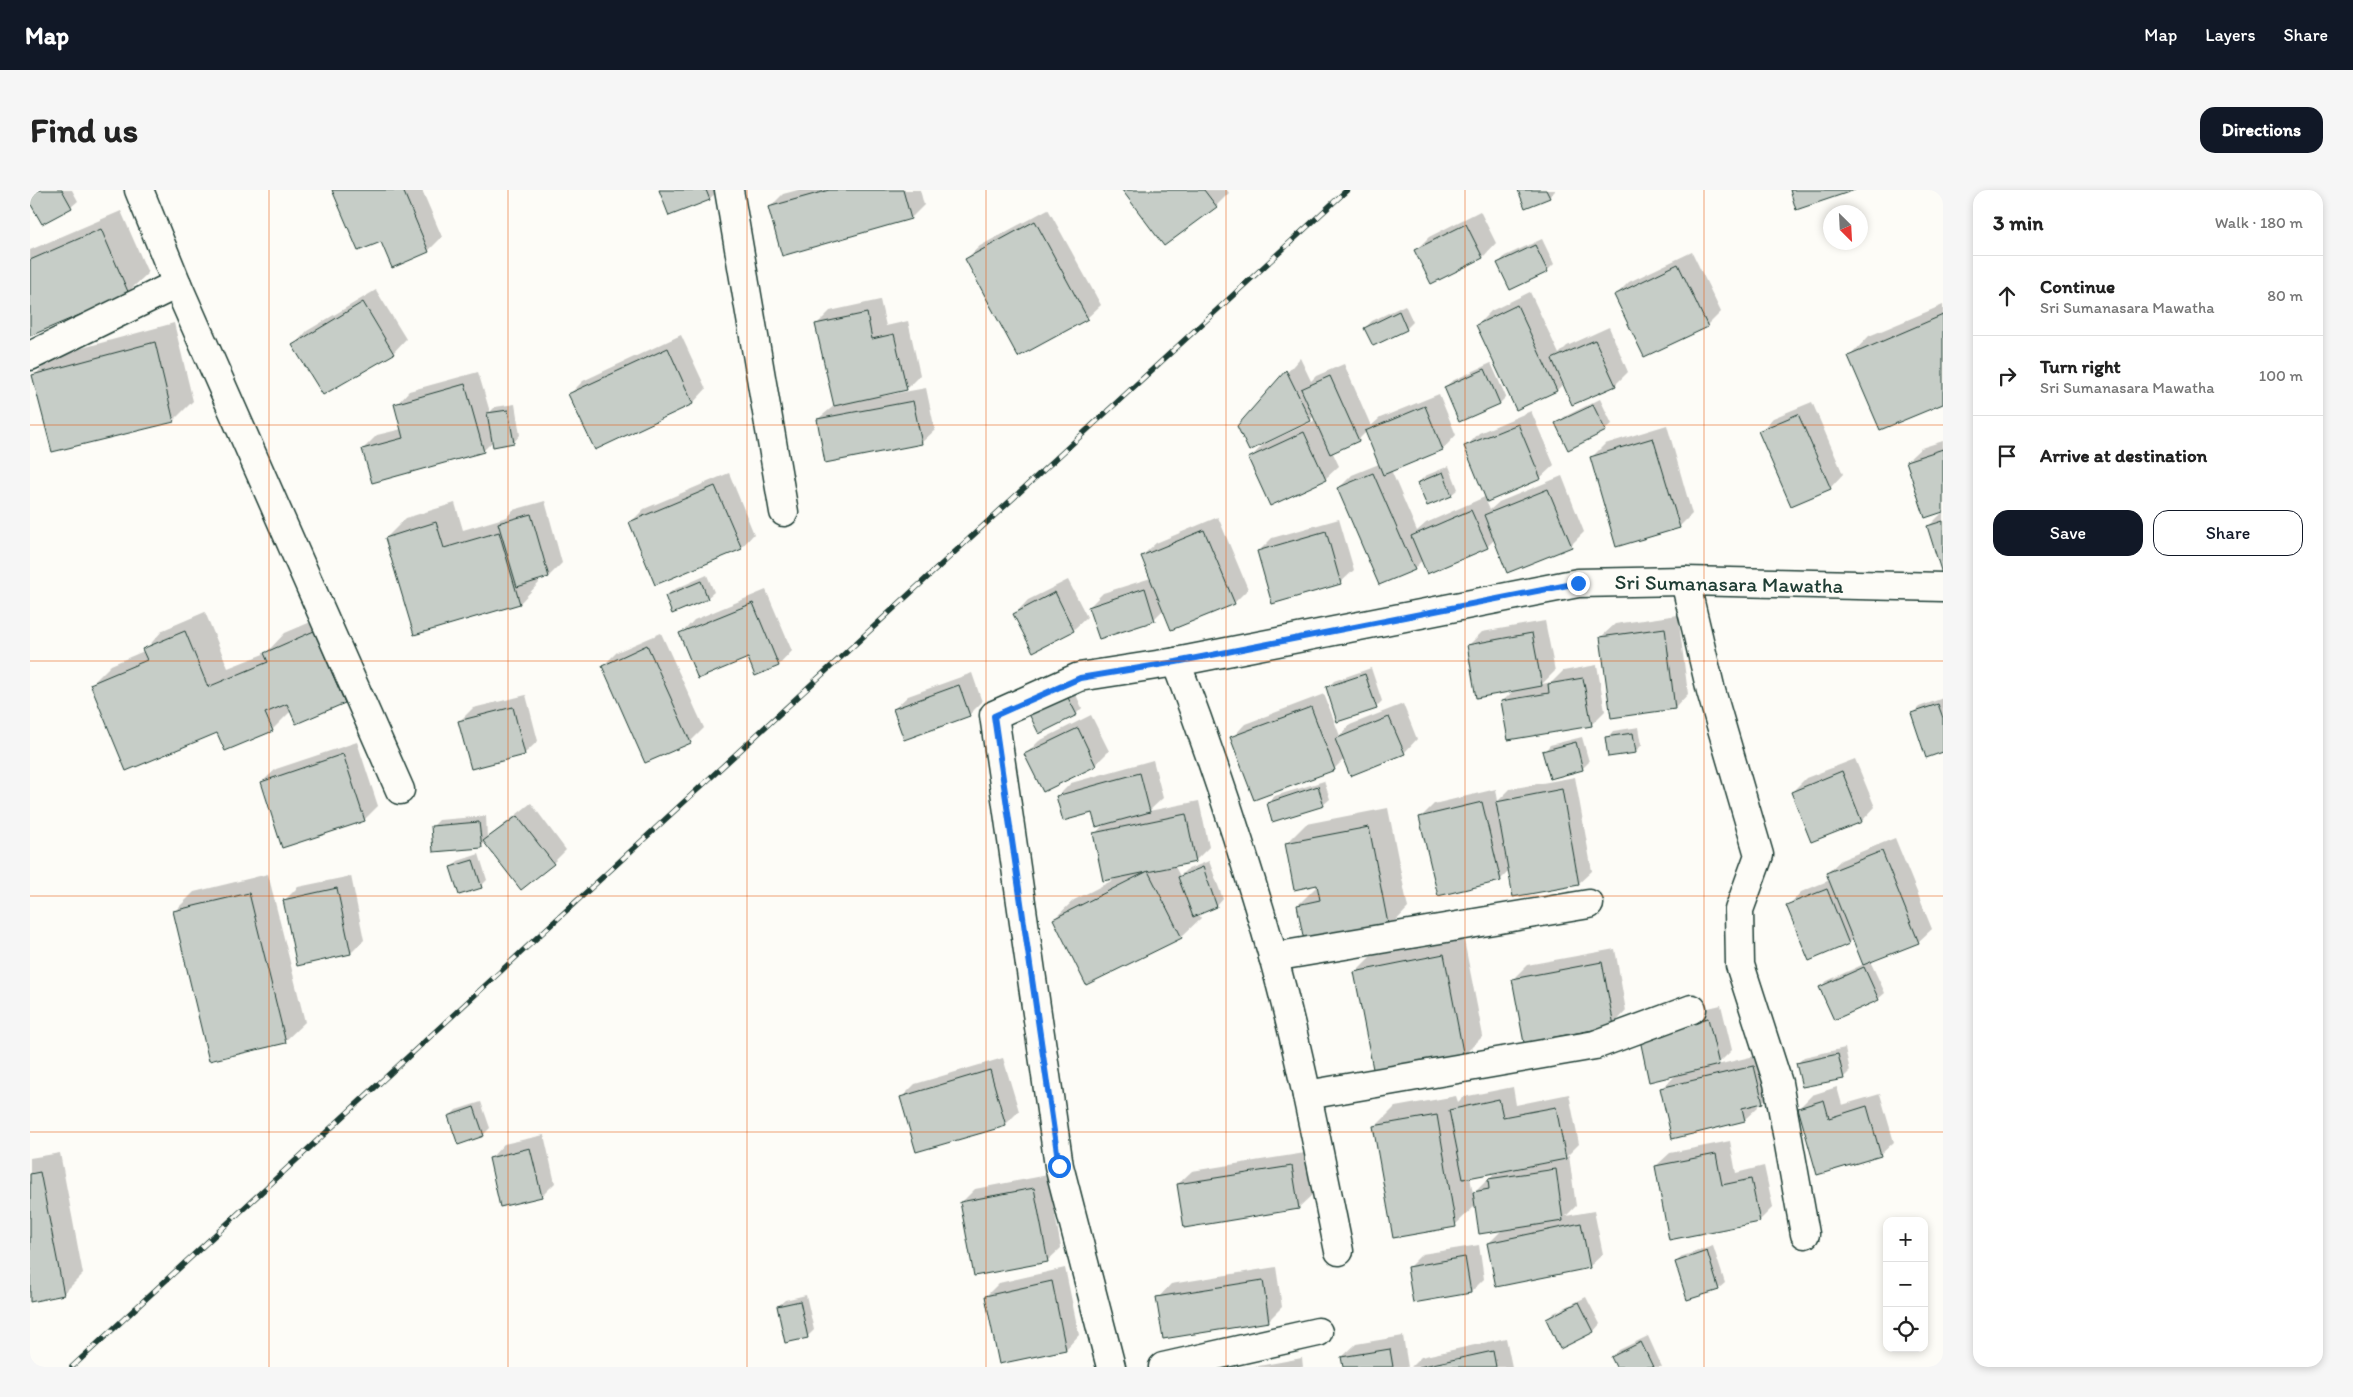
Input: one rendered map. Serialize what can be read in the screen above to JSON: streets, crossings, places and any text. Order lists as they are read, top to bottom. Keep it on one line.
{"streets":{"street":["Sri Sumanasara Mawatha"]},"north":"bottom right","page":{"header":"Map","nav":["Map","Layers","Share"],"buttons":["Directions",["Save","Share"]],"title":"Find us","heading":["3 min","Walk · 180 m"],"list":[["Continue","Sri Sumanasara Mawatha","80 m"],["Turn right","Sri Sumanasara Mawatha","100 m"],"Arrive at destination"],"map_buttons":["+","−"]}}
